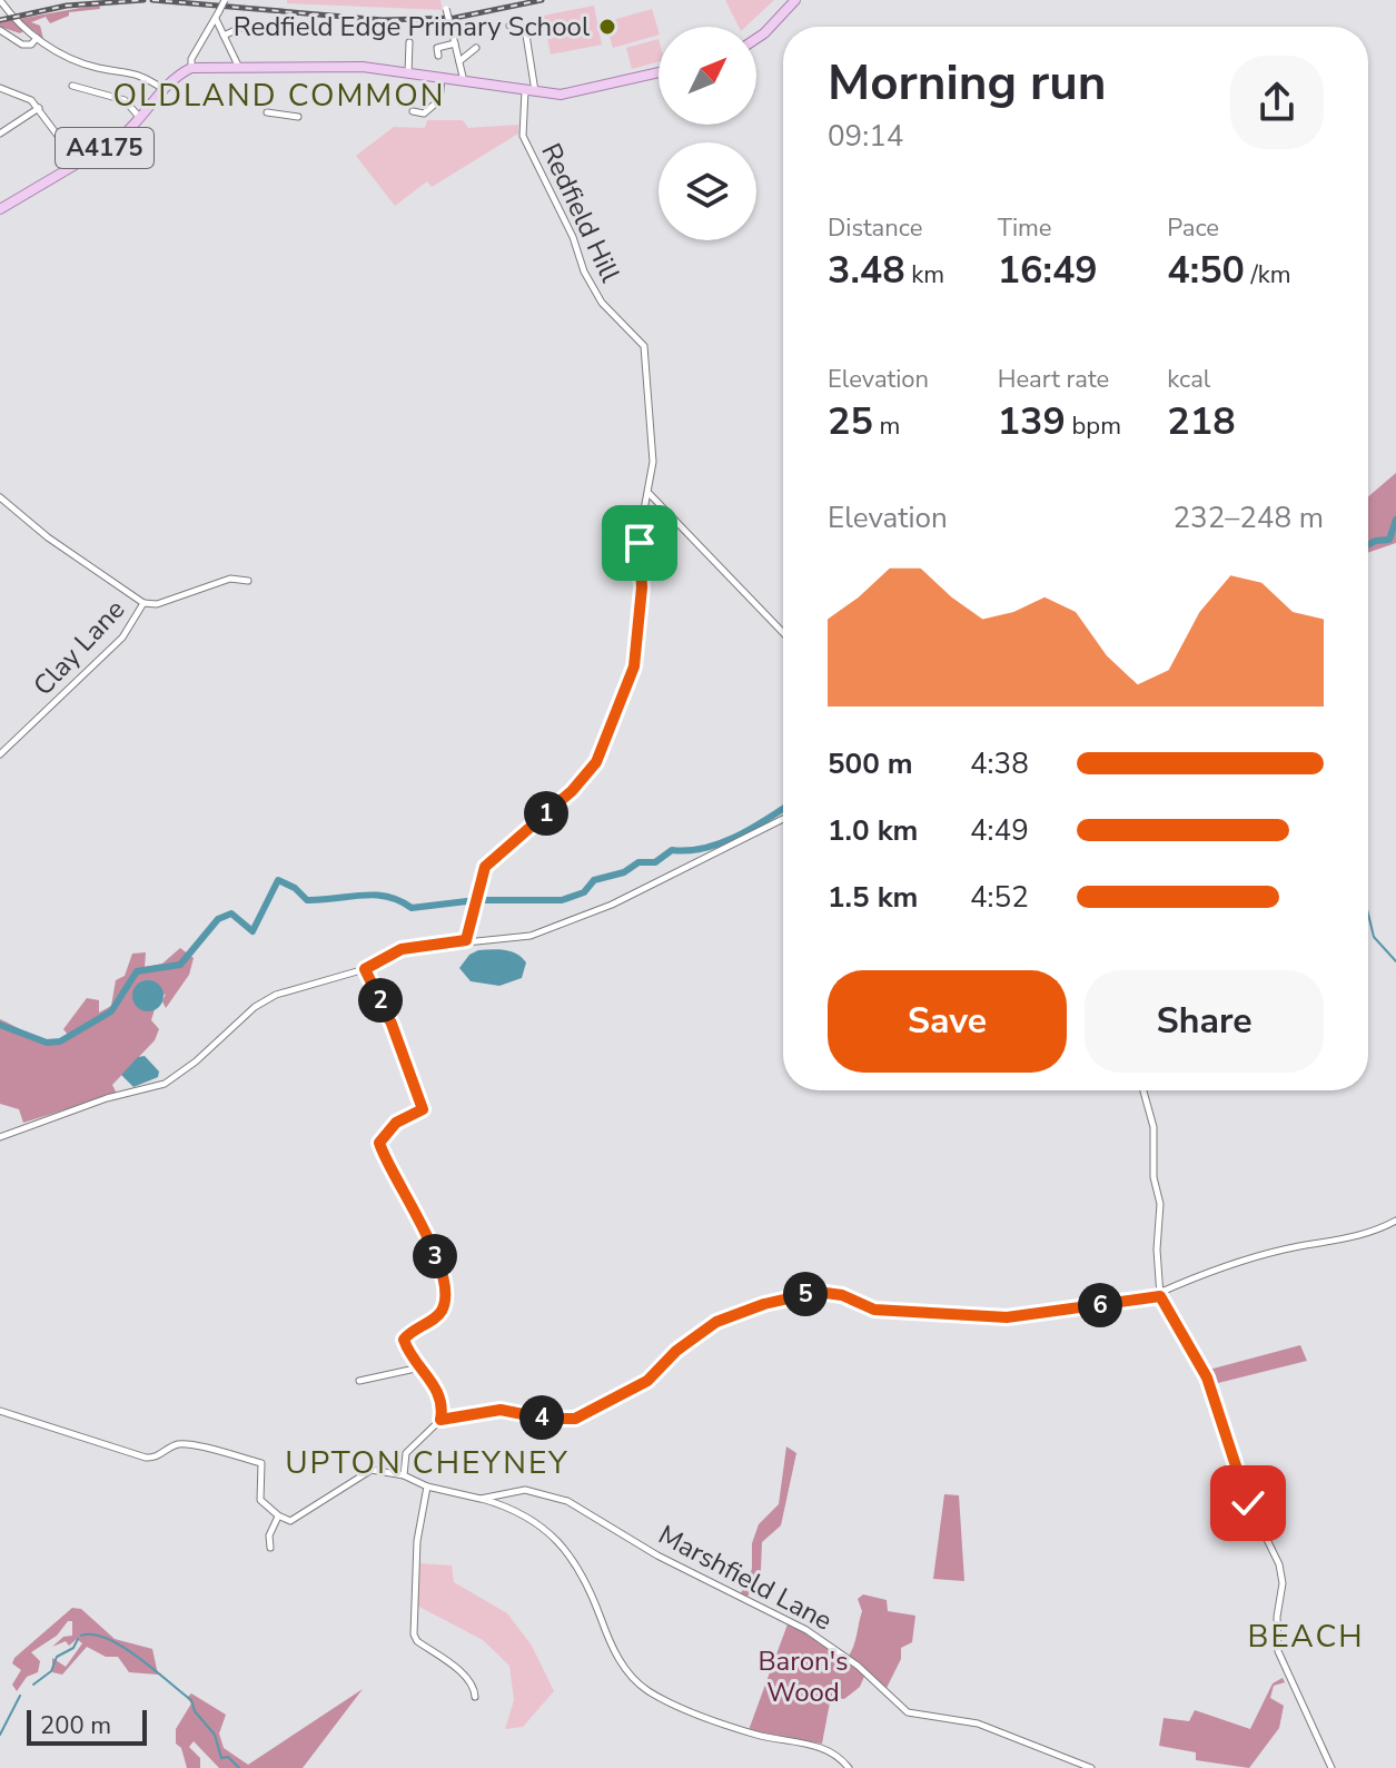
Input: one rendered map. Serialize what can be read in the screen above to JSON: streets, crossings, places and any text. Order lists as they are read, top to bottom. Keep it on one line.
{"streets":{"main road":["A4175"],"street":["Redfield Hill","Clay Lane","Marshfield Lane"]},"districts":["OLDLAND COMMON","UPTON CHEYNEY","BEACH"],"parks":["Baron's Wood"],"places":["Redfield Edge Primary School"],"scale_bar":"200 m","north":"top right","page":{"heading":["Morning run","09:14"],"stats":[["Distance","3.48 km"],["Time","16:49"],["Pace","4:50 /km"],["Elevation","25 m"],["Heart rate","139 bpm"],["kcal","218"]],"chart":["Elevation","232–248 m"],"list":[{"name":"500 m","note":"4:38"},{"name":"1.0 km","note":"4:49"},{"name":"1.5 km","note":"4:52"}],"pins":["1","2","3","5","6","4"],"buttons":["Save","Share"],"scale":"200 m"}}
